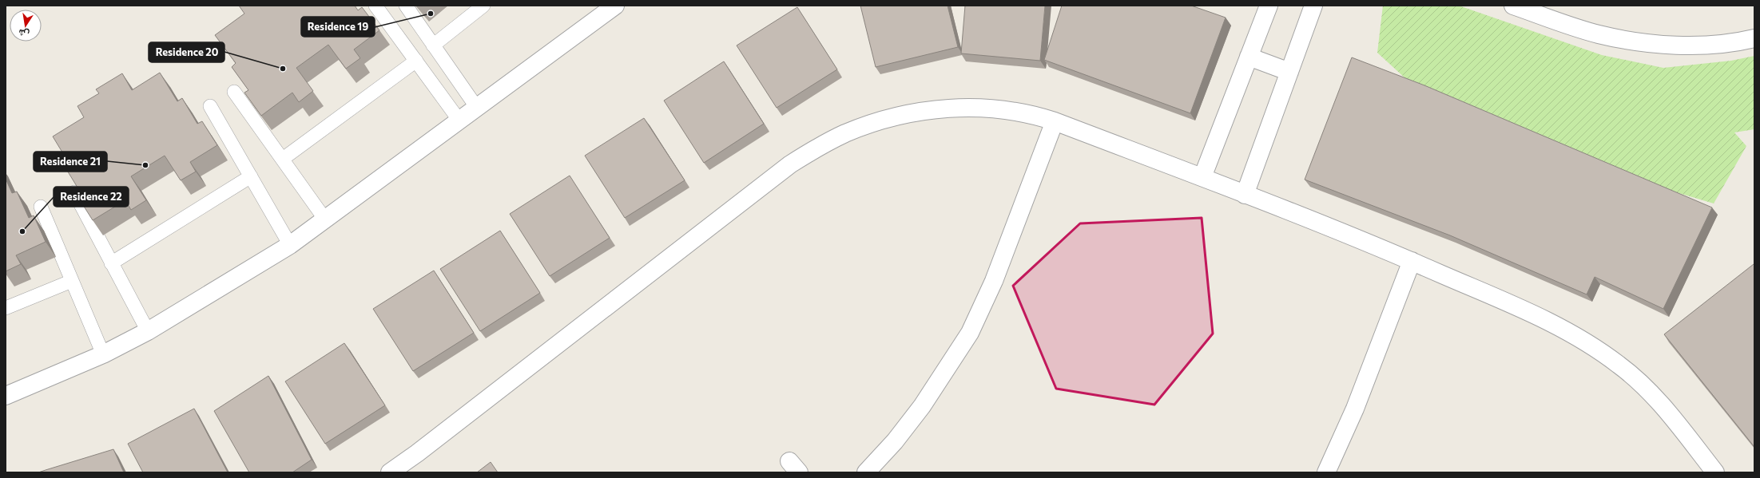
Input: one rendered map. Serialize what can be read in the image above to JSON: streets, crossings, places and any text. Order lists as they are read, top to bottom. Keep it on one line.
{"places":["Residence 19","Residence 20","Residence 21","Residence 22"],"north":"bottom"}
